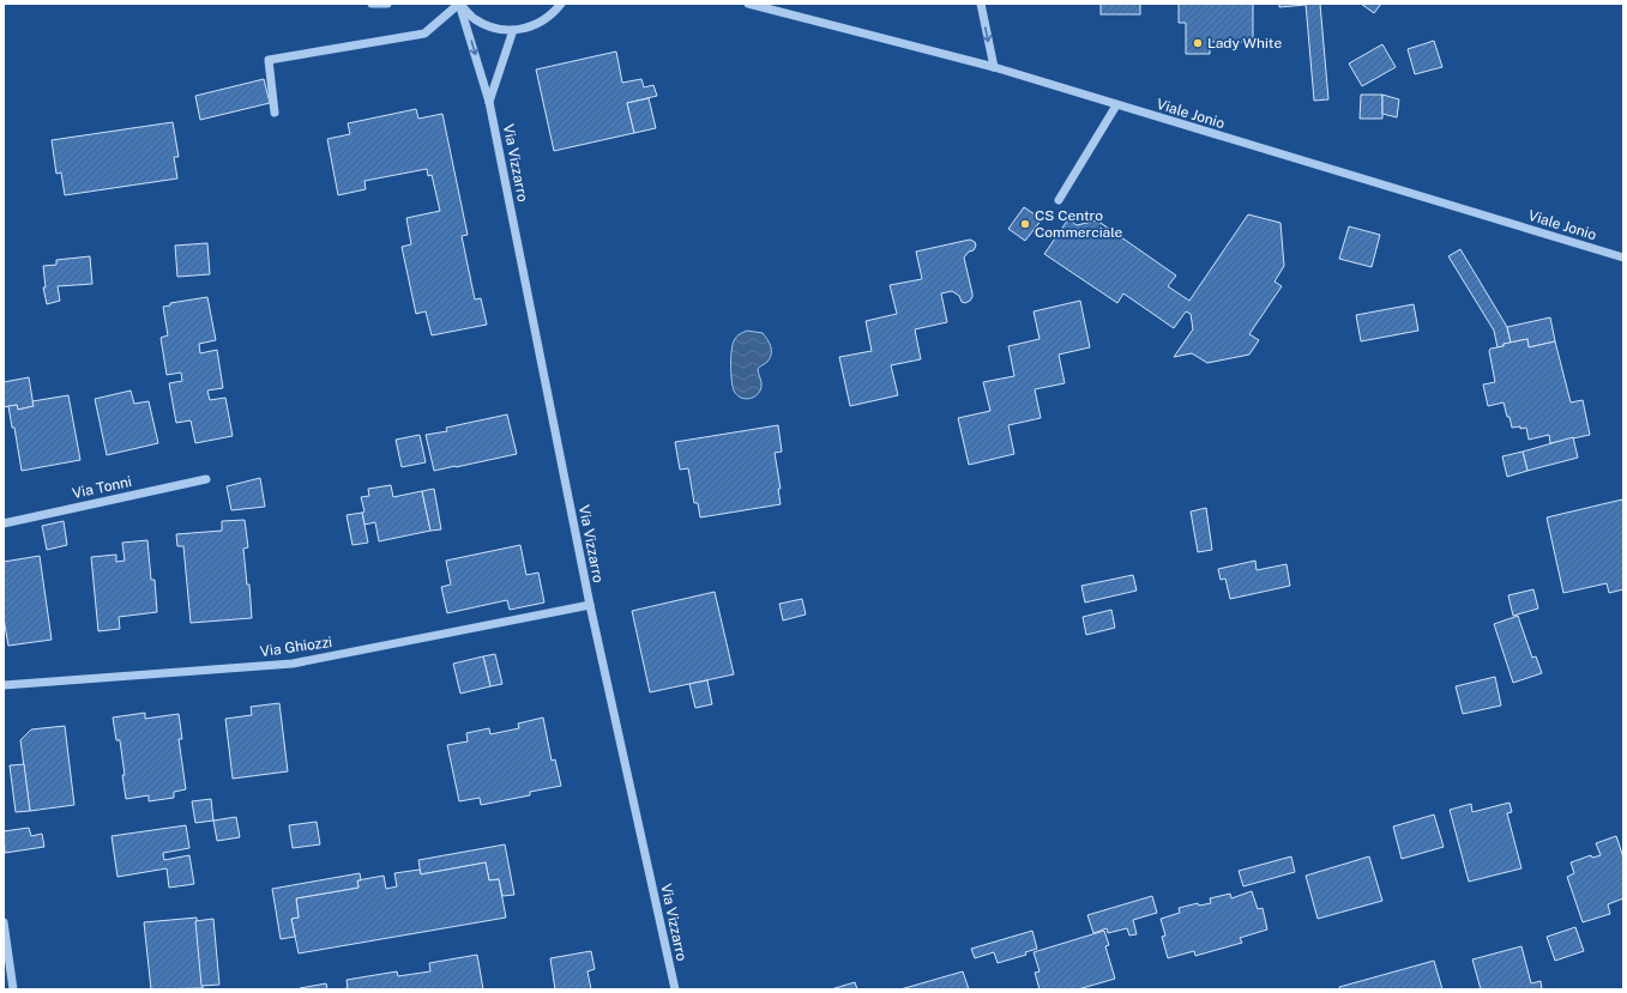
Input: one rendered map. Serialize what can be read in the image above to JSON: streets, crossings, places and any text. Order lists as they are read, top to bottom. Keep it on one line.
{"streets":{"street":["Viale Jonio","Via Vizzarro","Via Tonni","Via Ghiozzi"]},"crossings":[["Via Vizzarro","Via Ghiozzi"]],"places":["Lady White","CS Centro Commerciale"]}
